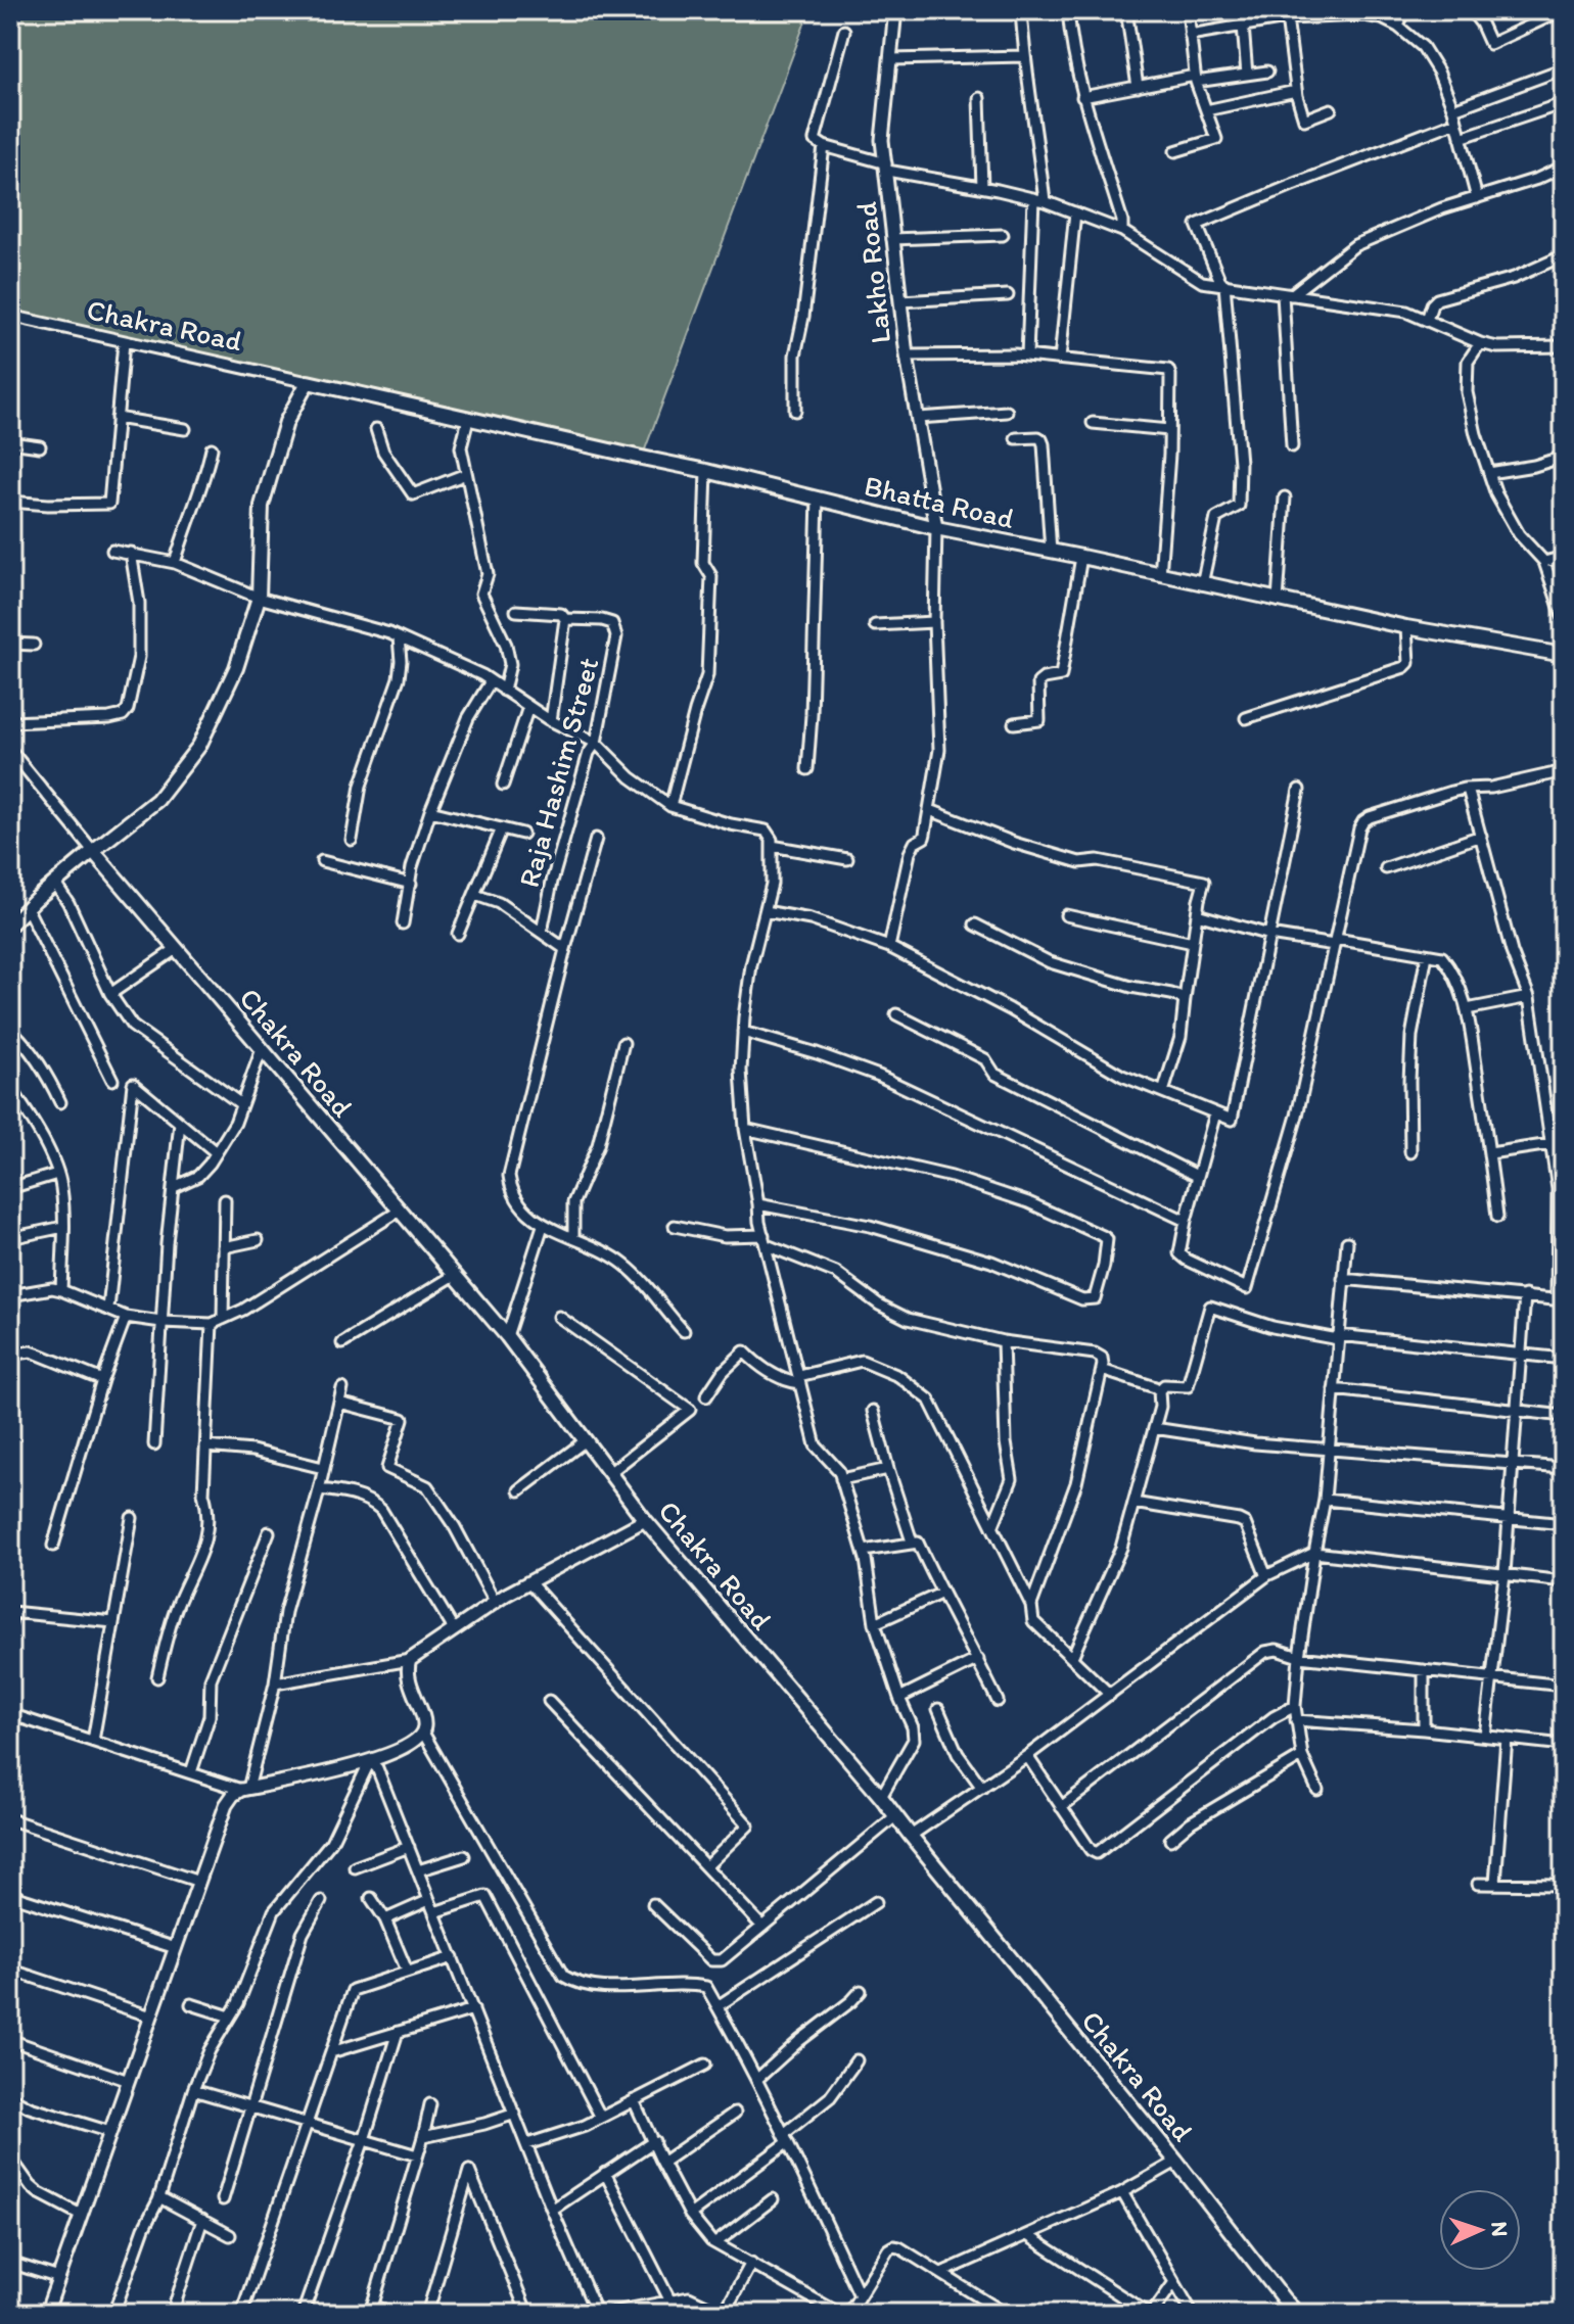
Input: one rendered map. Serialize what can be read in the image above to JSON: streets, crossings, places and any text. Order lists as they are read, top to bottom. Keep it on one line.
{"streets":{"main road":["Chakra Road","Bhatta Road"],"street":["Lakho Road","Raja Hashim Street"]},"crossings":[["Lakho Road","Bhatta Road"],["Chakra Road","Bhatta Road"]],"north":"right"}
